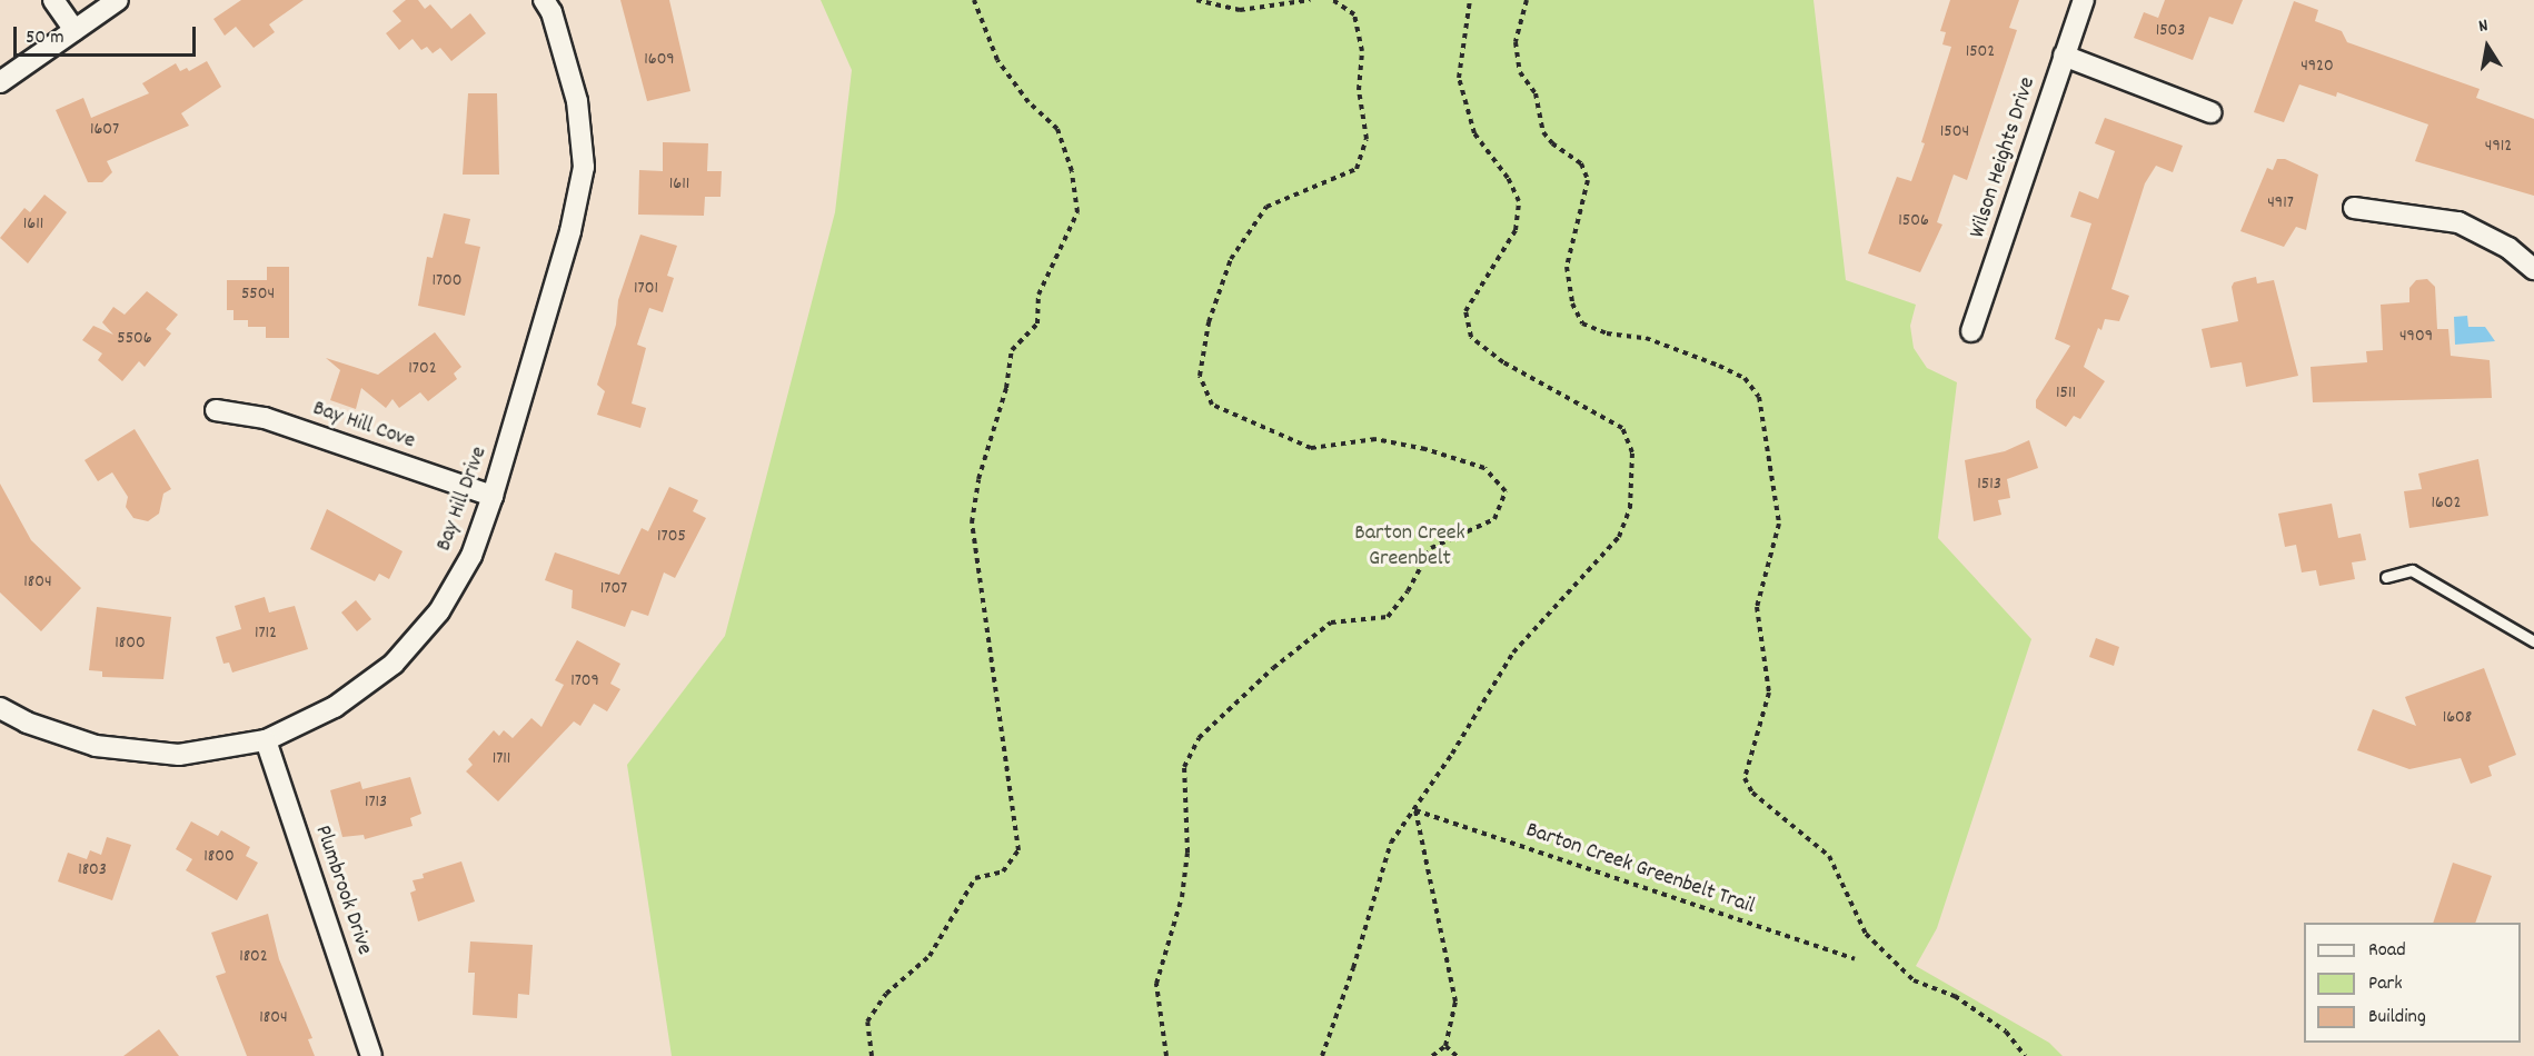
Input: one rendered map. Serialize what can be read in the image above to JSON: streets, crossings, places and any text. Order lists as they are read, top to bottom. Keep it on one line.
{"streets":{"street":["Wilson Heights Drive","Bay Hill Cove","Bay Hill Drive","Plumbrook Drive"],"path":["Barton Creek Greenbelt Trail"]},"crossings":[["Bay Hill Cove","Bay Hill Drive"],["Bay Hill Drive","Plumbrook Drive"]],"parks":["Barton Creek Greenbelt"],"house_numbers":["1503","1502","1609","4920","1607","1504","4912","1611","4917","1506","1611","1700","1701","5504","4909","5506","1702","1511","1513","1602","1705","1804","1707","1712","1800","1709","1608","1711","1713","1800","1803","1802","1804"],"legend":["Road","Park","Building"],"scale_bar":"50 m","north":"top"}
